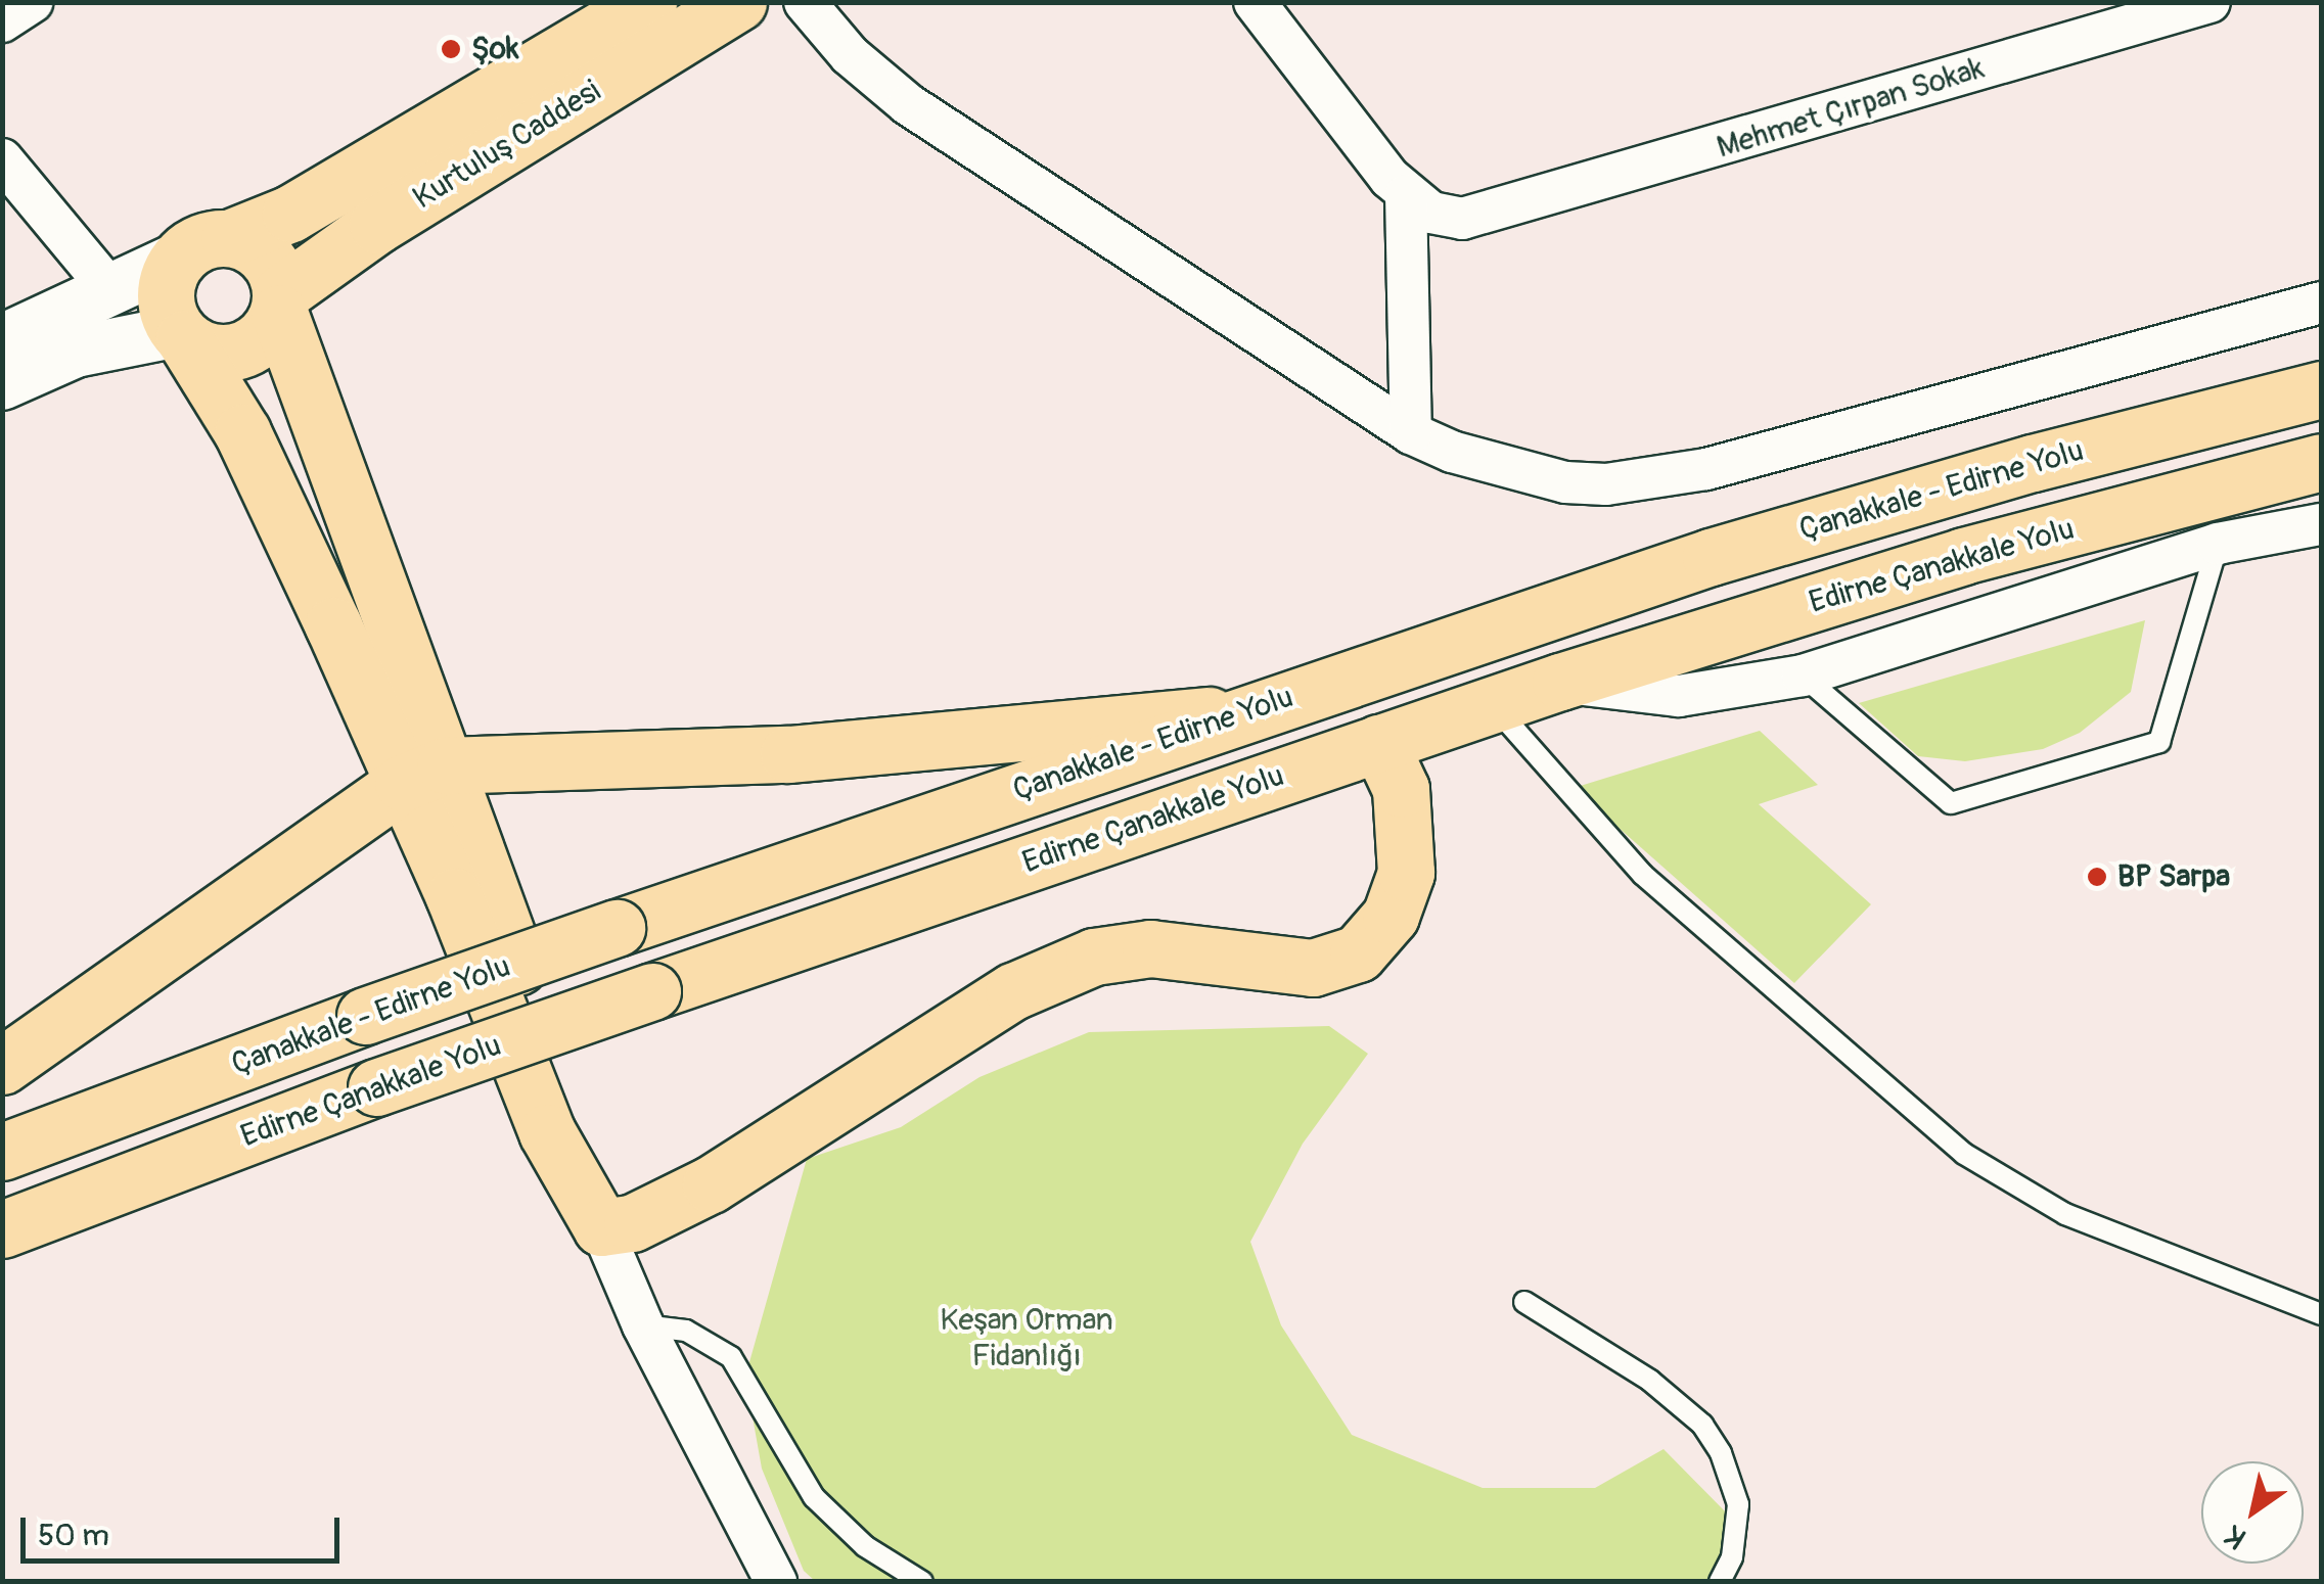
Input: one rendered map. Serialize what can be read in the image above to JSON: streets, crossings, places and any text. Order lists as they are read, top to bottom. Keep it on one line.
{"streets":{"main road":["Kurtuluş Caddesi","Çanakkale - Edirne Yolu","Edirne Çanakkale Yolu"],"street":["Mehmet Çırpan Sokak"]},"parks":["Keşan Orman Fidanlığı"],"places":["Şok","BP Sarpa"],"scale_bar":"50 m","north":"bottom left"}
